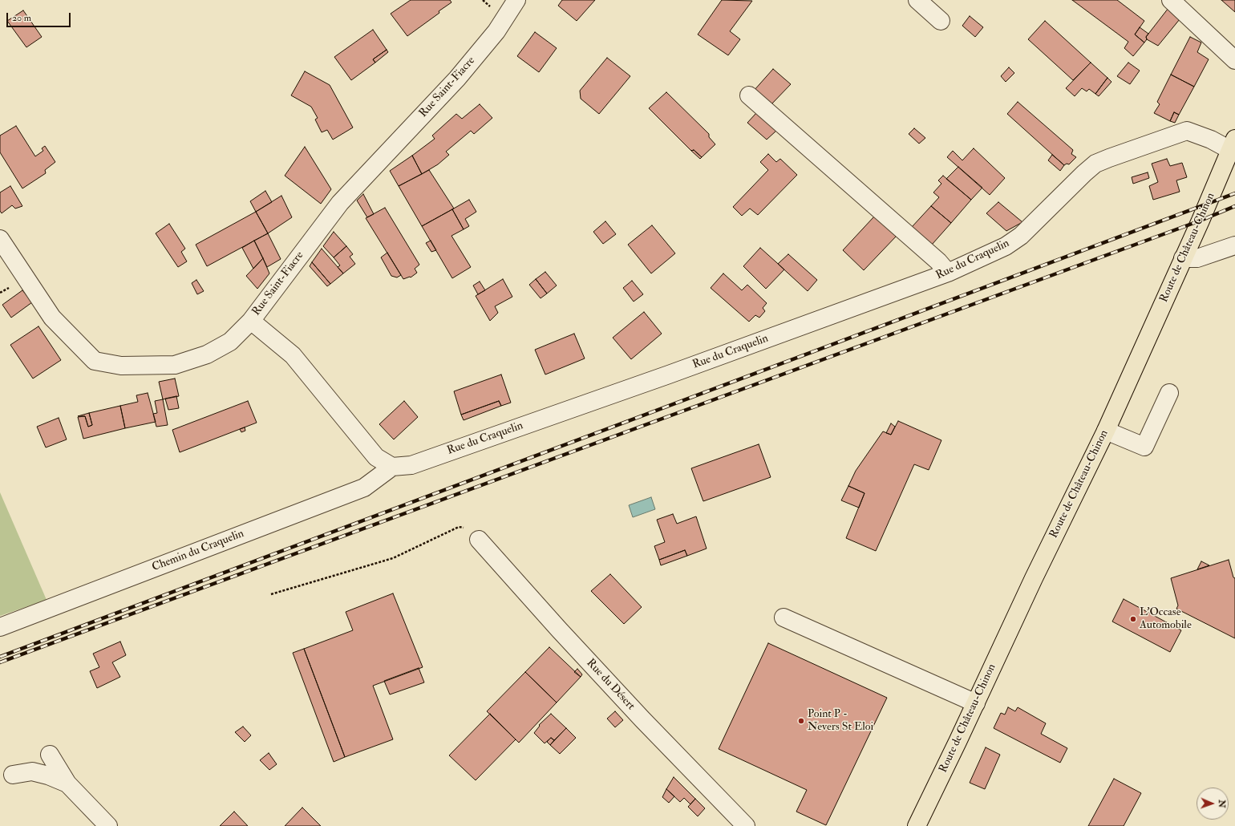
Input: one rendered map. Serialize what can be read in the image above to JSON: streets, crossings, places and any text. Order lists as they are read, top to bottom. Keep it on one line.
{"streets":{"main road":["Route de Château-Chinon"],"street":["Rue Saint-Fiacre","Rue du Craquelin","Chemin du Craquelin","Rue du Désert"]},"crossings":[["Route de Château-Chinon","Rue du Craquelin"],["Rue du Craquelin","Chemin du Craquelin"]],"places":["L'Occase Automobile","Point P - Nevers St Eloi"],"scale_bar":"20 m","north":"right"}
